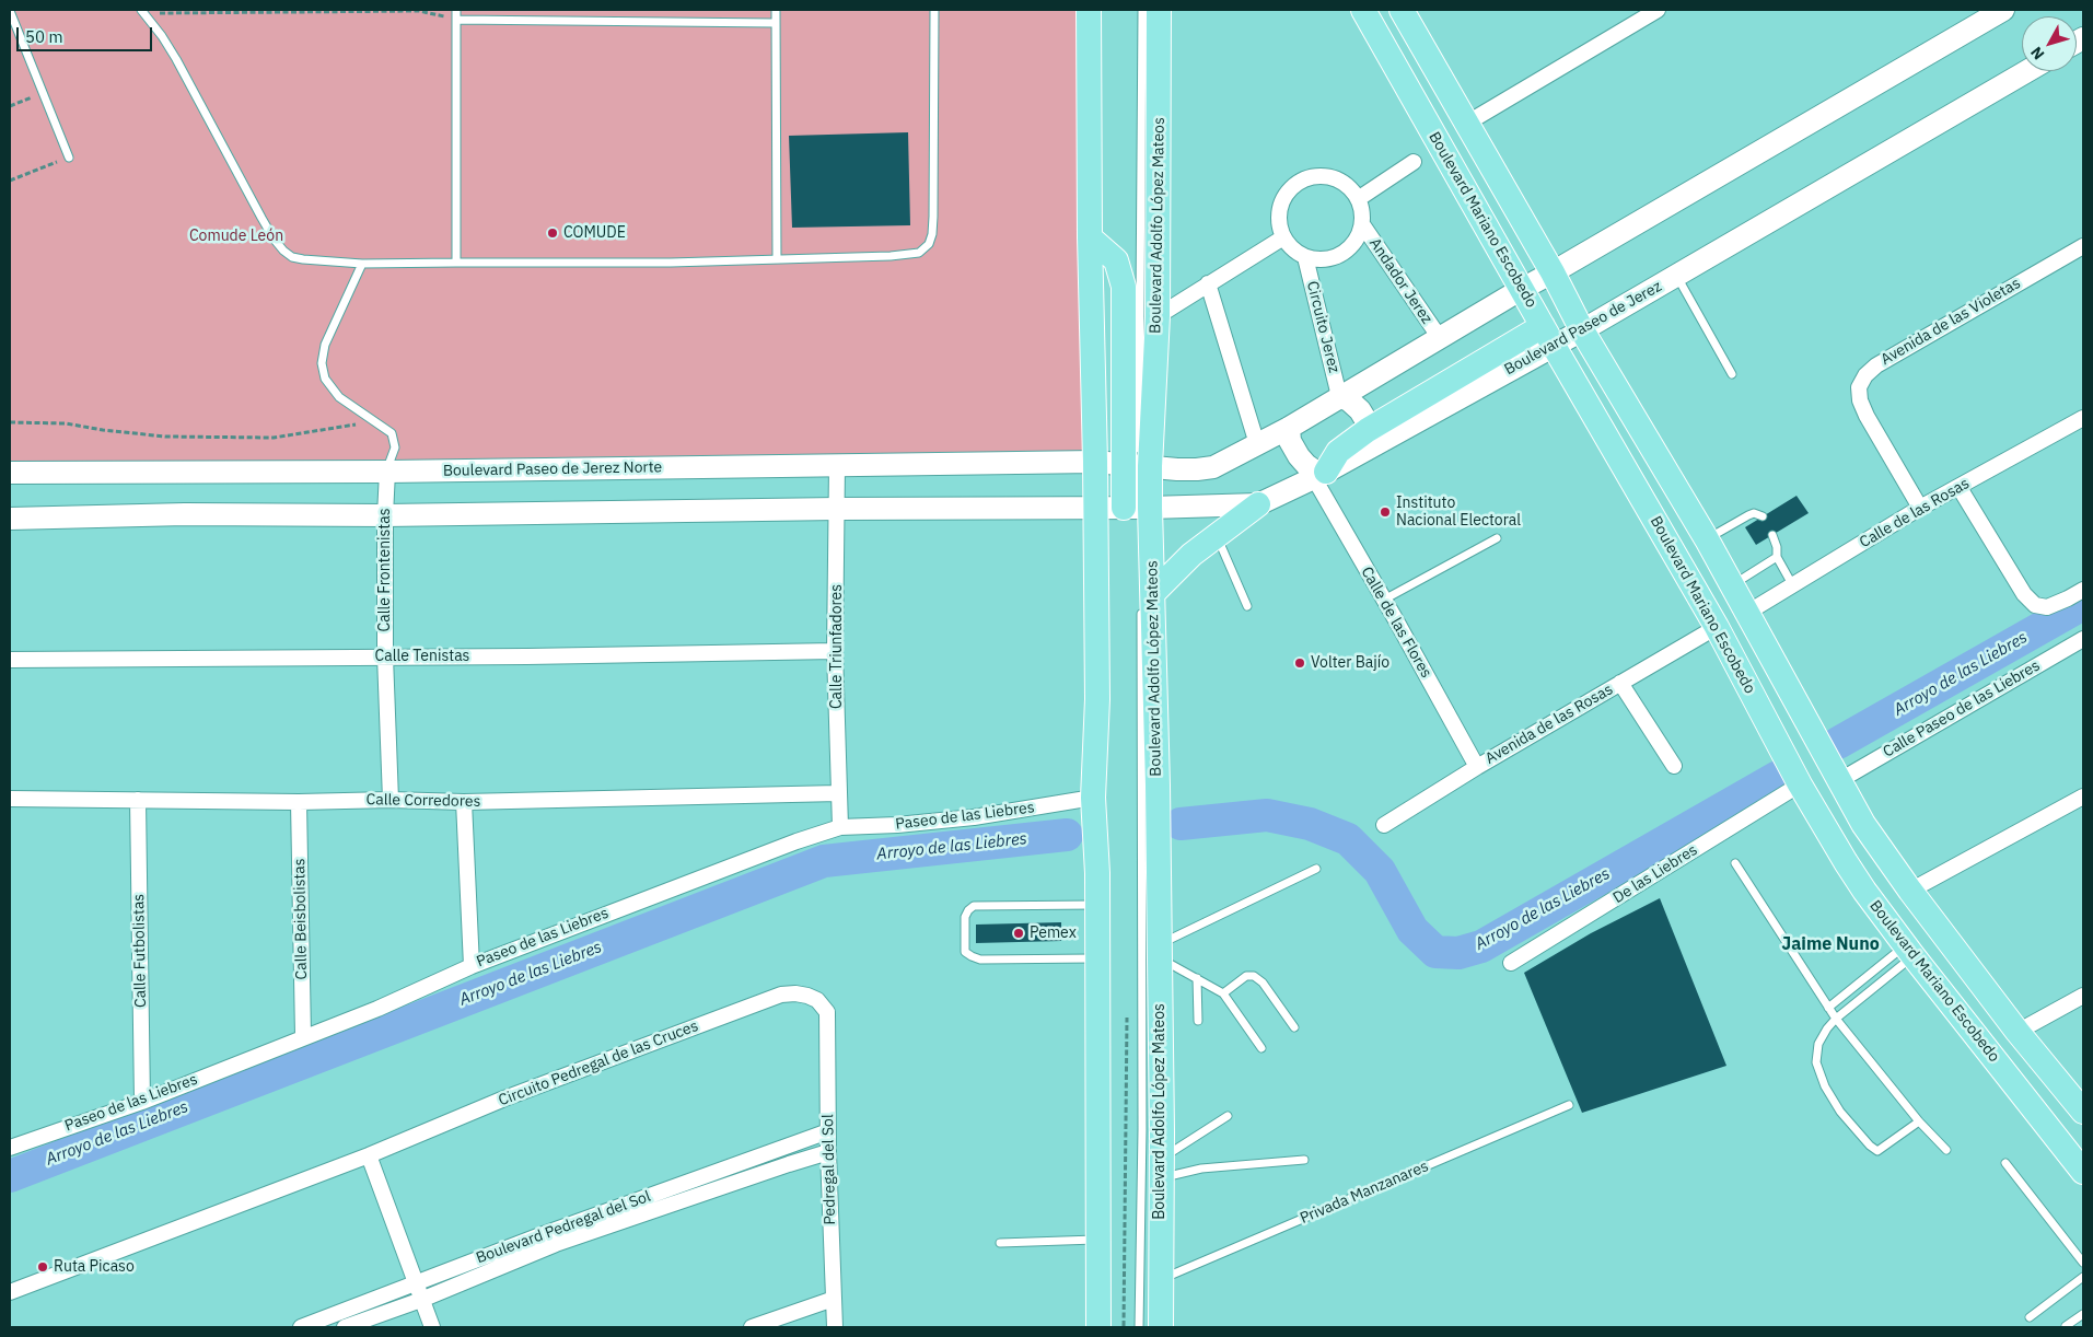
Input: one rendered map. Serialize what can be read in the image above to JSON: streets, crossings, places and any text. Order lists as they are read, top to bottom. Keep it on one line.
{"streets":{"main road":["Boulevard Mariano Escobedo","Boulevard Adolfo López Mateos","Boulevard Paseo de Jerez","Boulevard Paseo de Jerez Norte"],"street":["Andador Jerez","Avenida de las Violetas","Circuito Jerez","Calle de las Rosas","Calle Frontenistas","Calle de las Flores","Calle Triunfadores","Calle Tenistas","Calle Paseo de las Liebres","Avenida de las Rosas","Calle Corredores","Paseo de las Liebres","De las Liebres","Calle Beisbolistas","Calle Futbolistas","Circuito Pedregal de las Cruces","Pedregal del Sol","Boulevard Pedregal del Sol"],"lane":["Privada Manzanares"]},"crossings":[["Boulevard Mariano Escobedo","Boulevard Paseo de Jerez"],["Boulevard Mariano Escobedo","Avenida de las Rosas"],["Boulevard Mariano Escobedo","De las Liebres"],["Boulevard Adolfo López Mateos","Boulevard Paseo de Jerez"],["Boulevard Adolfo López Mateos","Privada Manzanares"],["Andador Jerez","Circuito Jerez"],["Avenida de las Violetas","Calle de las Rosas"],["Boulevard Paseo de Jerez","Calle de las Flores"],["Boulevard Paseo de Jerez Norte","Calle Frontenistas"],["Boulevard Paseo de Jerez Norte","Calle Triunfadores"],["Calle Frontenistas","Calle Tenistas"],["Calle Frontenistas","Calle Corredores"],["Calle de las Flores","Avenida de las Rosas"],["Calle Triunfadores","Calle Tenistas"],["Calle Triunfadores","Calle Corredores"],["Calle Triunfadores","Paseo de las Liebres"],["Calle Corredores","Calle Beisbolistas"],["Calle Corredores","Calle Futbolistas"],["Paseo de las Liebres","Calle Beisbolistas"],["Paseo de las Liebres","Calle Futbolistas"],["Circuito Pedregal de las Cruces","Pedregal del Sol"],["Pedregal del Sol","Boulevard Pedregal del Sol"]],"districts":["Jaime Nuno"],"water":["Arroyo de las Liebres"],"parks":["Comude León"],"places":["COMUDE","Instituto Nacional Electoral","Volter Bajío","Pemex","Ruta Picaso"],"scale_bar":"50 m","north":"bottom left"}
